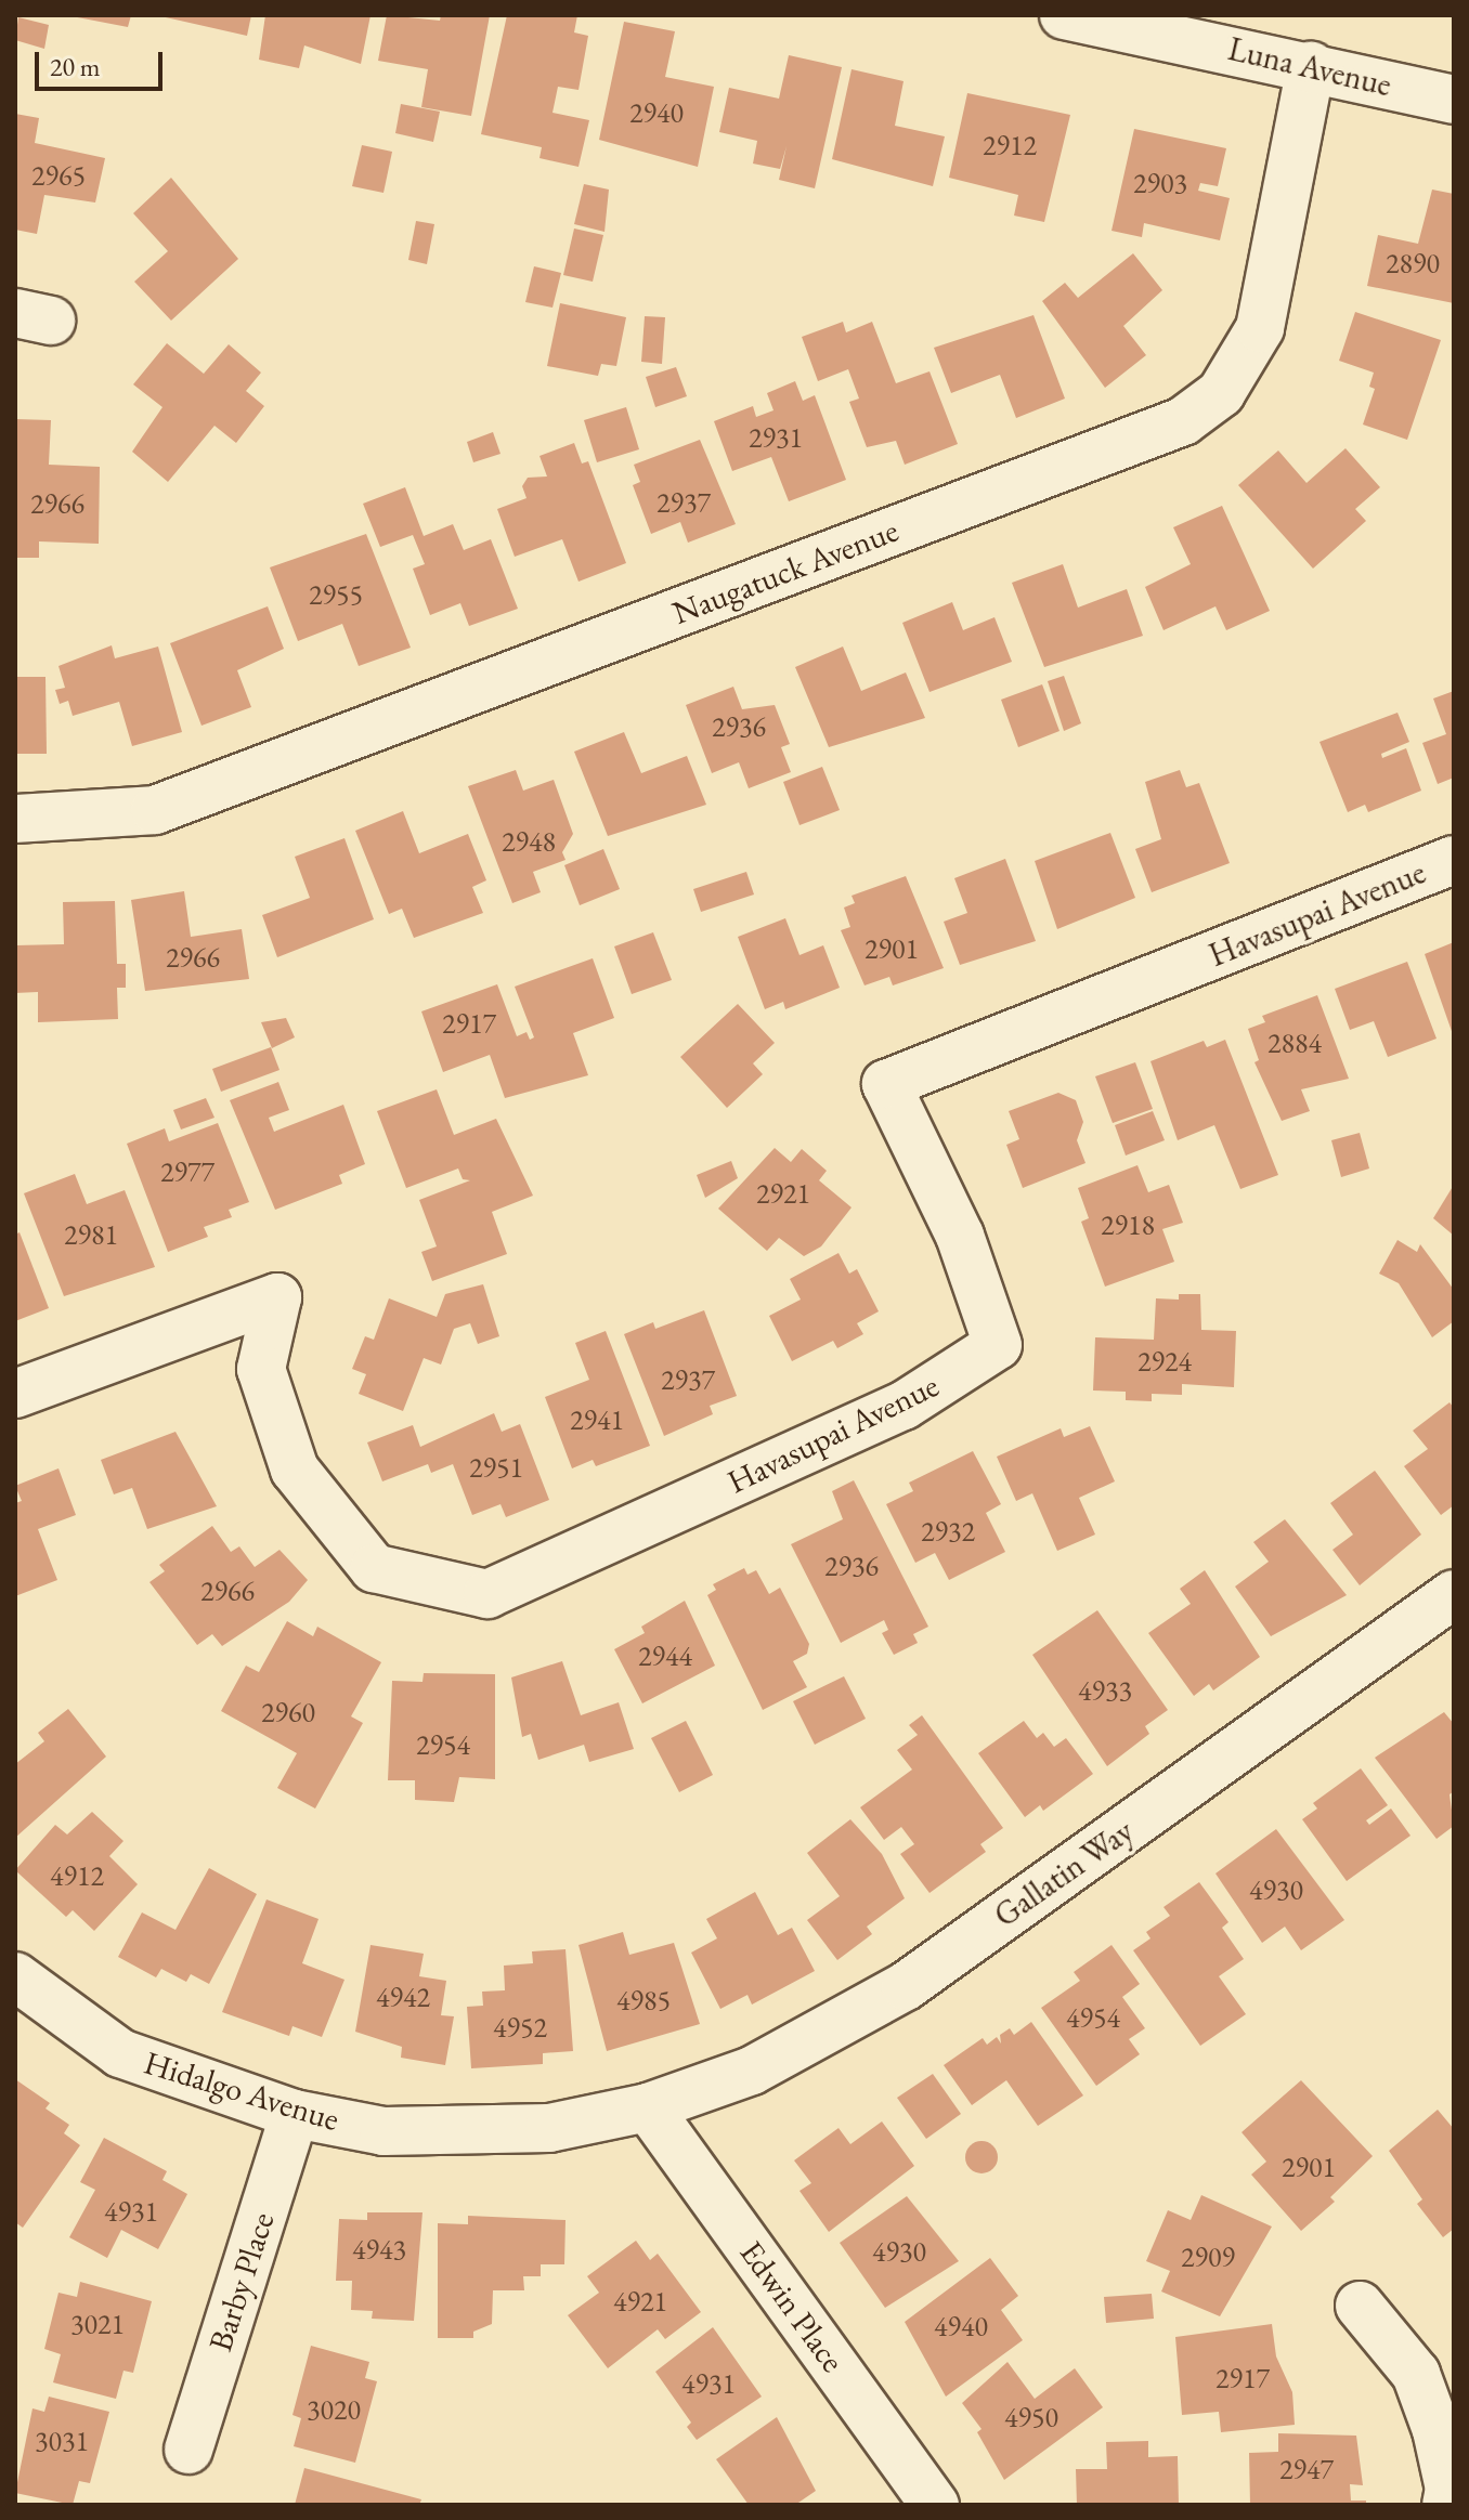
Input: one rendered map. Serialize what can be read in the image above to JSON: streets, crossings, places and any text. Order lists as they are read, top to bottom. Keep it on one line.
{"streets":{"street":["Luna Avenue","Naugatuck Avenue","Havasupai Avenue","Gallatin Way","Hidalgo Avenue","Barby Place","Edwin Place"]},"crossings":[["Luna Avenue","Naugatuck Avenue"],["Gallatin Way","Hidalgo Avenue"],["Gallatin Way","Edwin Place"],["Hidalgo Avenue","Barby Place"],["Hidalgo Avenue","Edwin Place"]],"house_numbers":["2940","2912","2965","2903","2890","2931","2937","2966","2955","2936","2948","2901","2966","2917","2884","2977","2921","2918","2981","2924","2937","2941","2951","2932","2936","2966","2944","4933","2960","2954","4912","4930","4942","4985","4954","4952","2901","4931","4943","4930","2909","4921","3021","4940","2917","4931","3020","4950","3031","2947"],"scale_bar":"20 m"}
